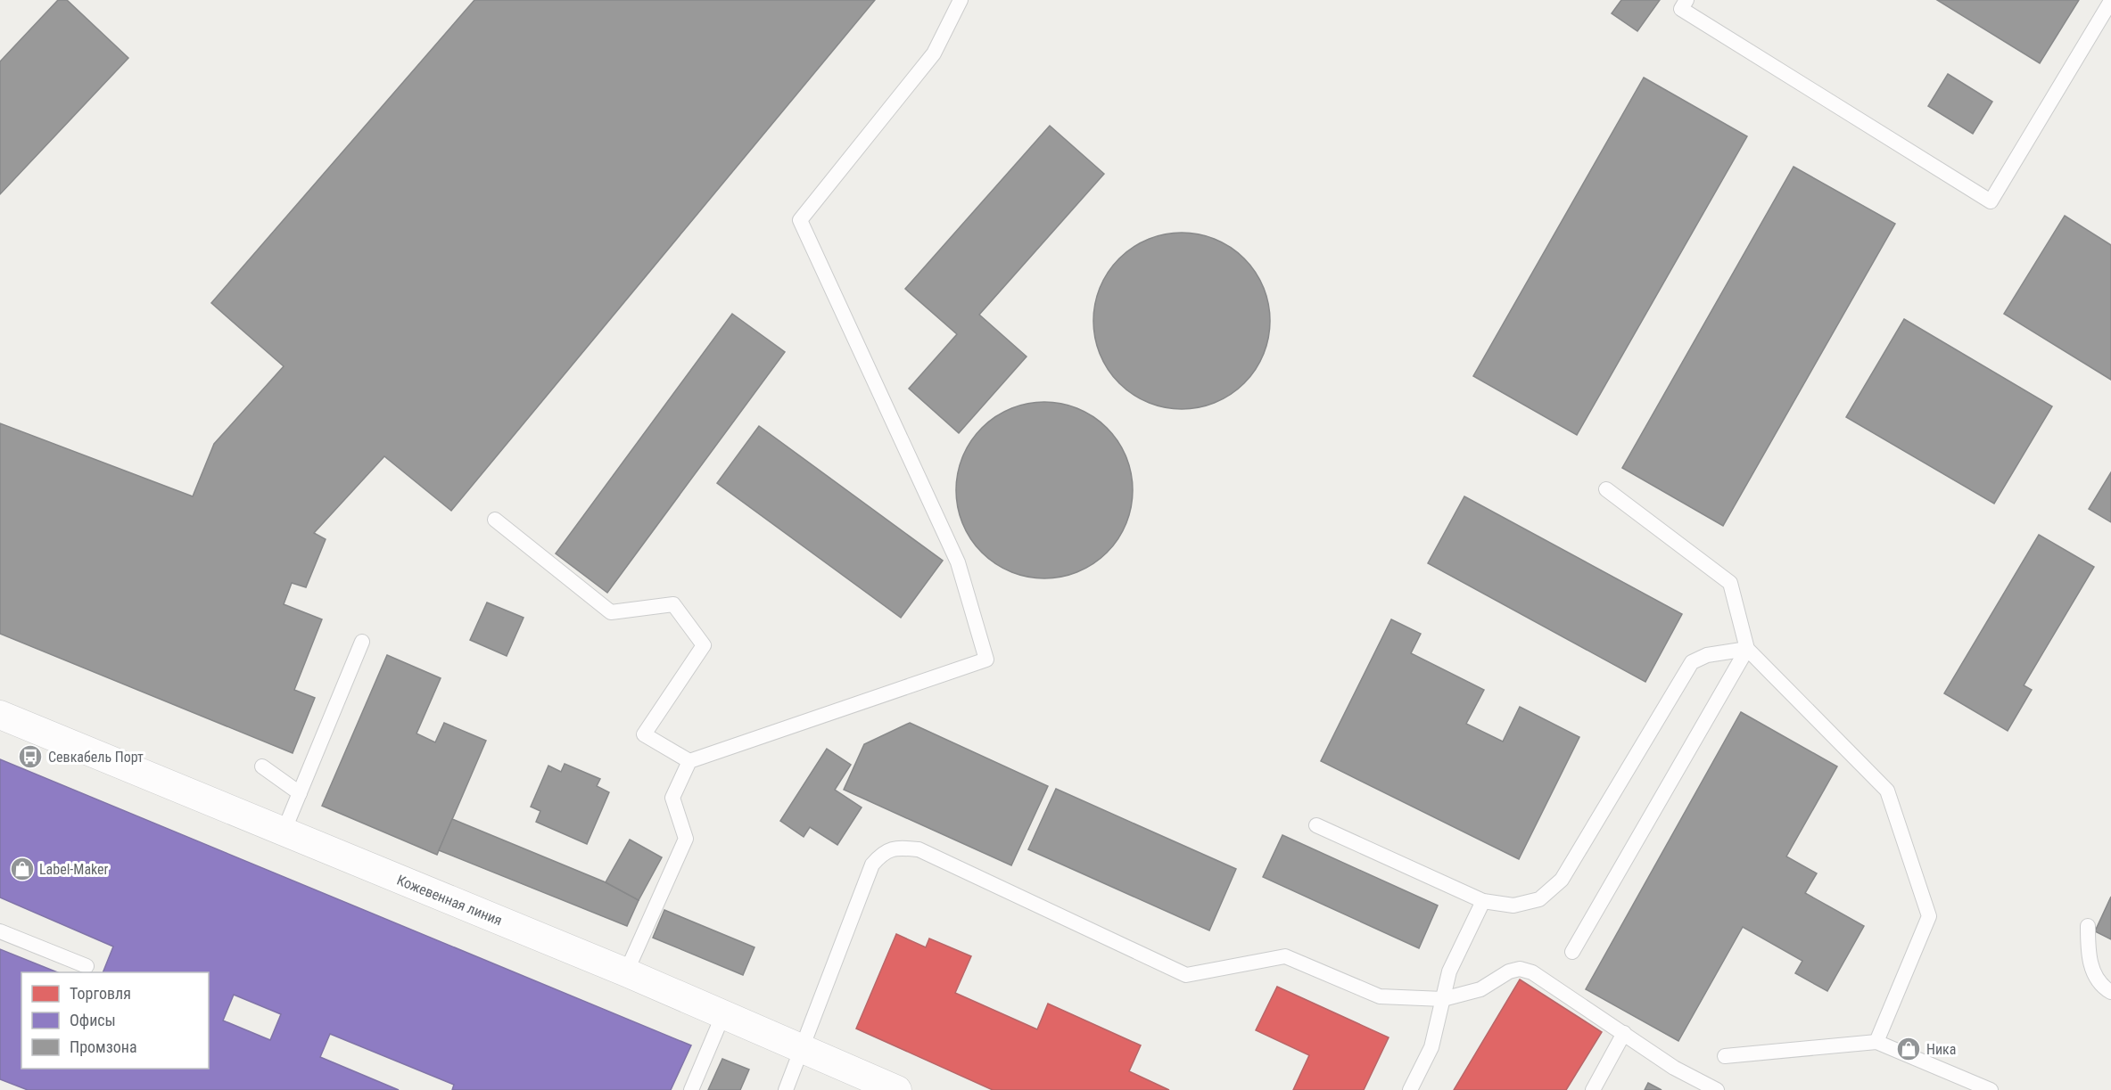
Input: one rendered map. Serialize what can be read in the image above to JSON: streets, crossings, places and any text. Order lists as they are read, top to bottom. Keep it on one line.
{"streets":{"street":["Кожевенная линия"]},"places":{"bus stop":["Севкабель Порт"],"shop":["Label-Maker","Ника"]},"legend":["Торговля","Офисы","Промзона"]}
